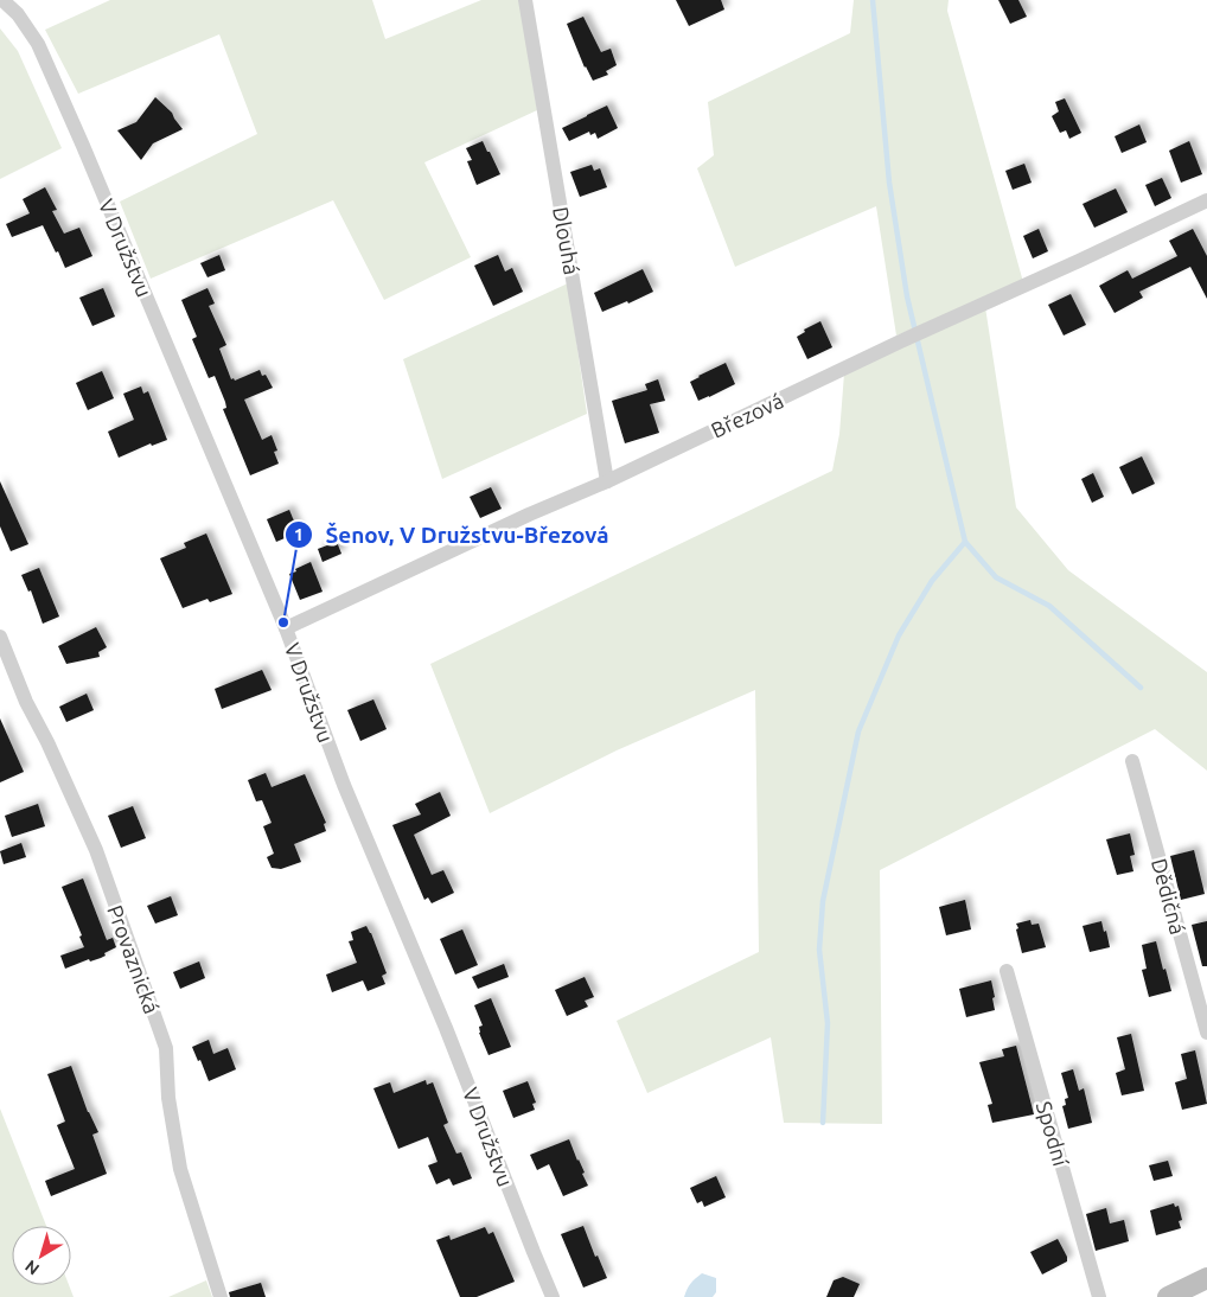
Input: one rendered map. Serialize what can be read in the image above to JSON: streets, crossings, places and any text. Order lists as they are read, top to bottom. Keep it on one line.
{"streets":{"street":["Dlouhá","V Družstvu","Březová","Dědičná","Provaznická","Spodní"]},"crossings":[["Dlouhá","Březová"],["V Družstvu","Březová"]],"places":["Šenov, V Družstvu-Březová"],"north":"bottom left"}
